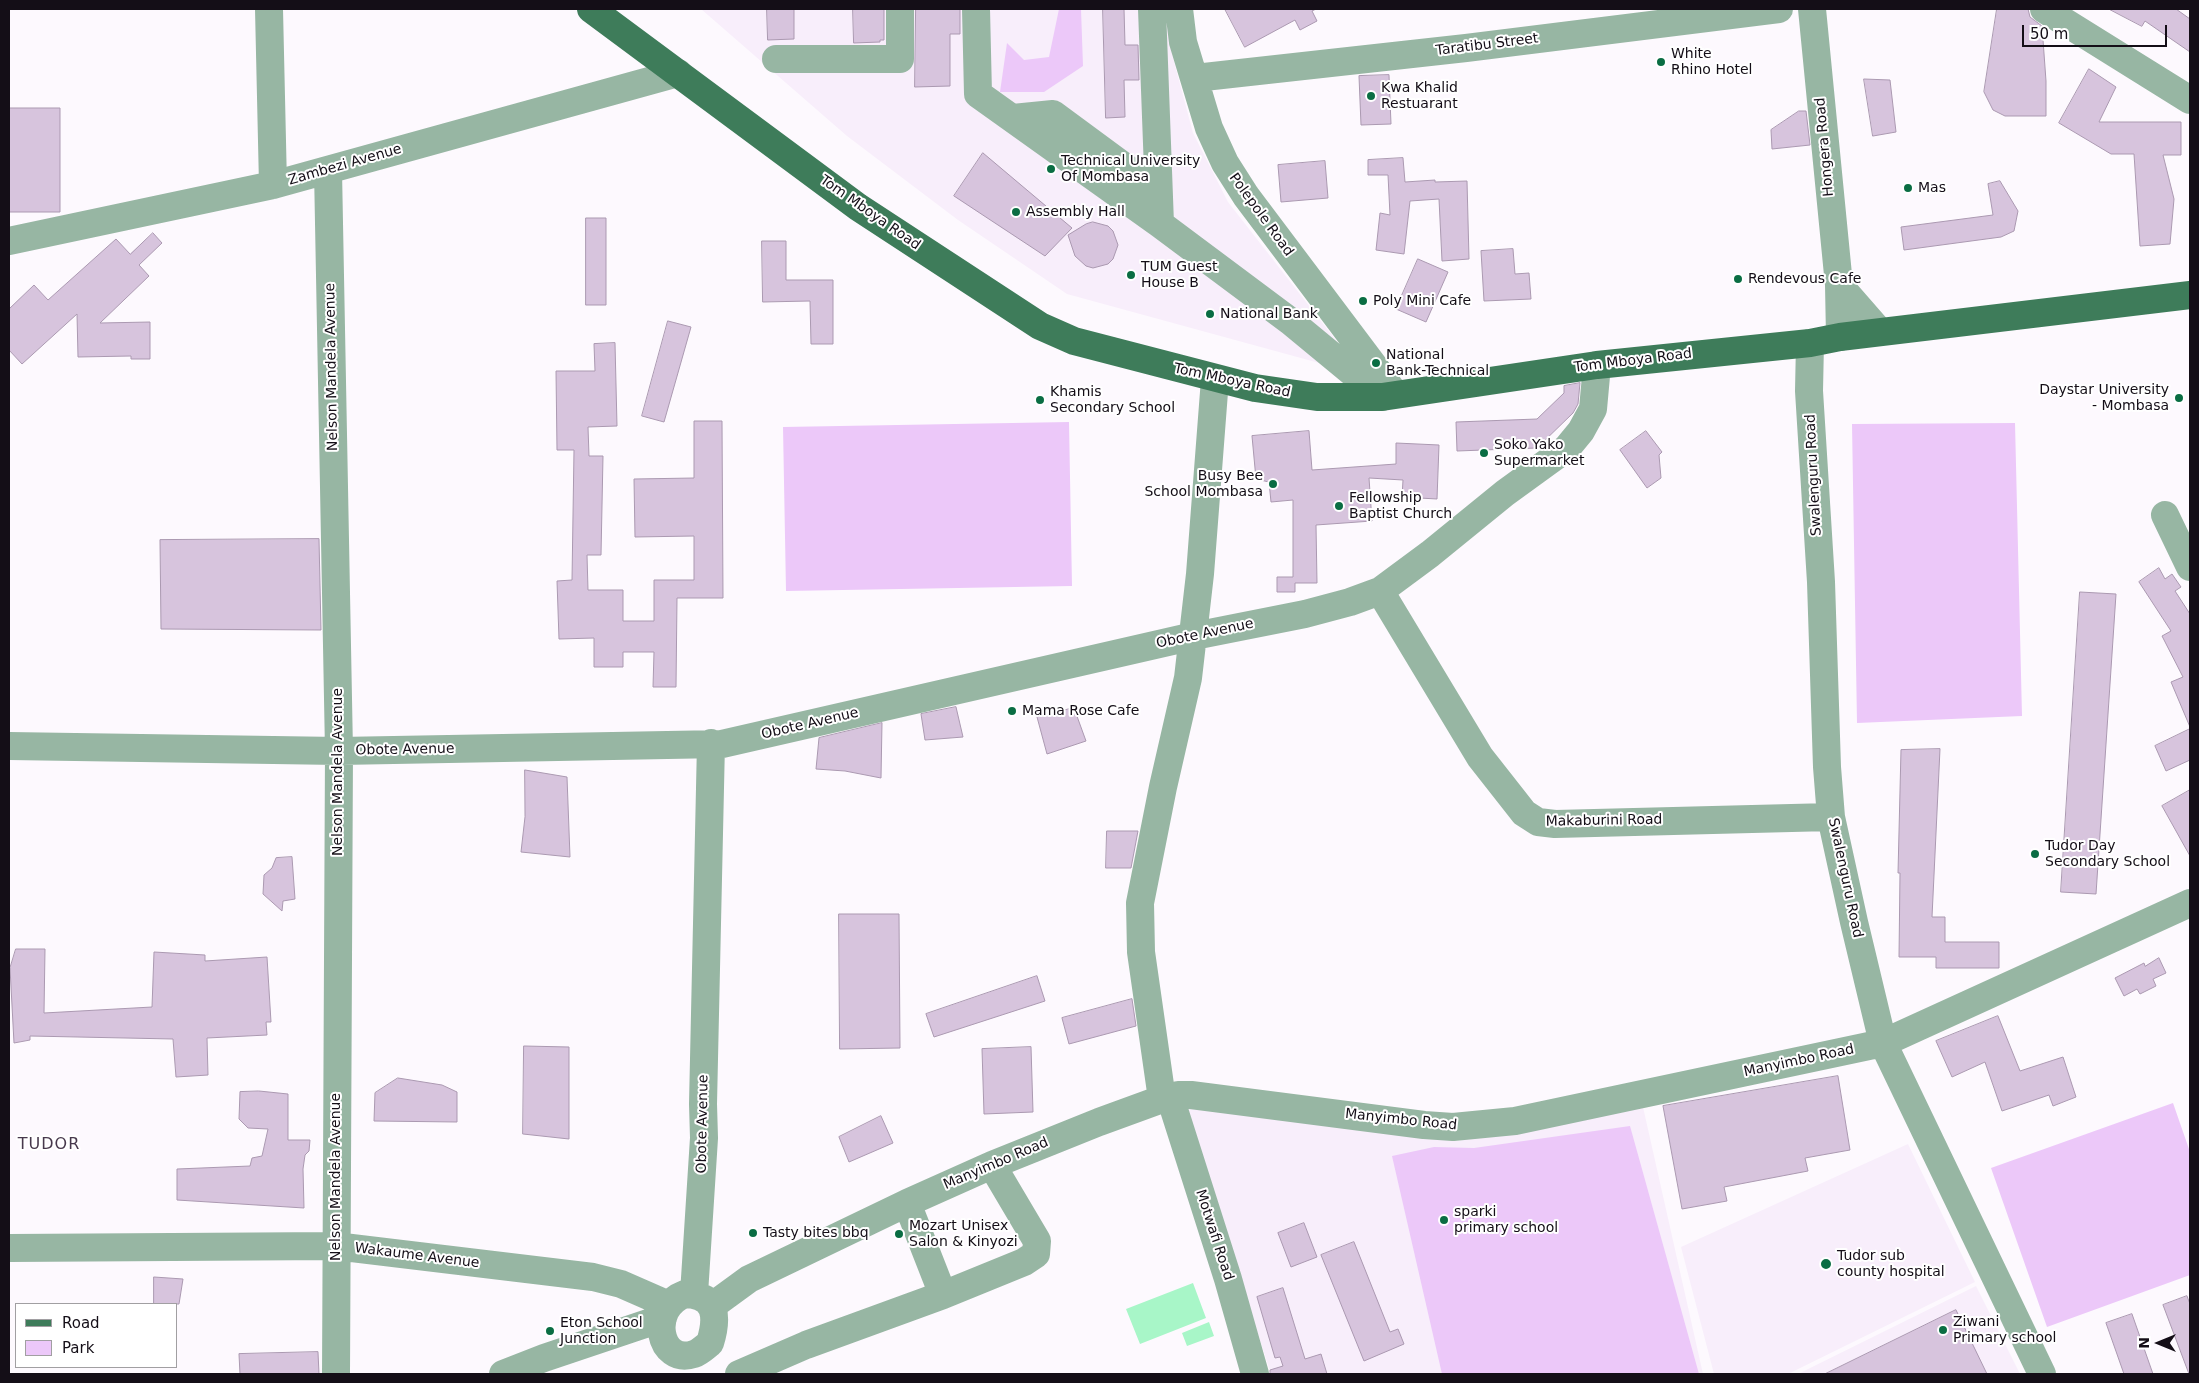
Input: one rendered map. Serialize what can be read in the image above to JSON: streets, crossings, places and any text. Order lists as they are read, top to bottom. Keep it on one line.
{"streets":{"main road":["Tom Mboya Road"],"street":["Taratibu Street","Hongera Road","Zambezi Avenue","Polepole Road","Nelson Mandela Avenue","Swalenguru Road","Obote Avenue","Makaburini Road","Manyimbo Road","Motwafi Road","Wakaume Avenue"]},"crossings":[["Taratibu Street","Polepole Road"],["Hongera Road","Tom Mboya Road"],["Zambezi Avenue","Tom Mboya Road"],["Zambezi Avenue","Nelson Mandela Avenue"],["Tom Mboya Road","Polepole Road"],["Tom Mboya Road","Swalenguru Road"],["Tom Mboya Road","Obote Avenue"],["Tom Mboya Road","Motwafi Road"],["Nelson Mandela Avenue","Obote Avenue"],["Nelson Mandela Avenue","Wakaume Avenue"],["Swalenguru Road","Makaburini Road"],["Swalenguru Road","Manyimbo Road"],["Obote Avenue","Makaburini Road"],["Obote Avenue","Manyimbo Road"],["Obote Avenue","Motwafi Road"],["Obote Avenue","Wakaume Avenue"],["Manyimbo Road","Motwafi Road"],["Manyimbo Road","Wakaume Avenue"]],"districts":["TUDOR"],"places":["White Rhino Hotel","Kwa Khalid Restuarant","Technical University Of Mombasa","Mas","Assembly Hall","TUM Guest House B","Rendevous Cafe","Poly Mini Cafe","National Bank","National Bank-Technical","Daystar University - Mombasa","Khamis Secondary School","Soko Yako Supermarket","Busy Bee School Mombasa","Fellowship Baptist Church","Mama Rose Cafe","Tudor Day Secondary School","sparki primary school","Tasty bites bbq","Mozart Unisex Salon & Kinyozi","Tudor sub county hospital","Ziwani Primary school","Eton School Junction"],"legend":["Road","Park"],"scale_bar":"50 m","north":"left"}
